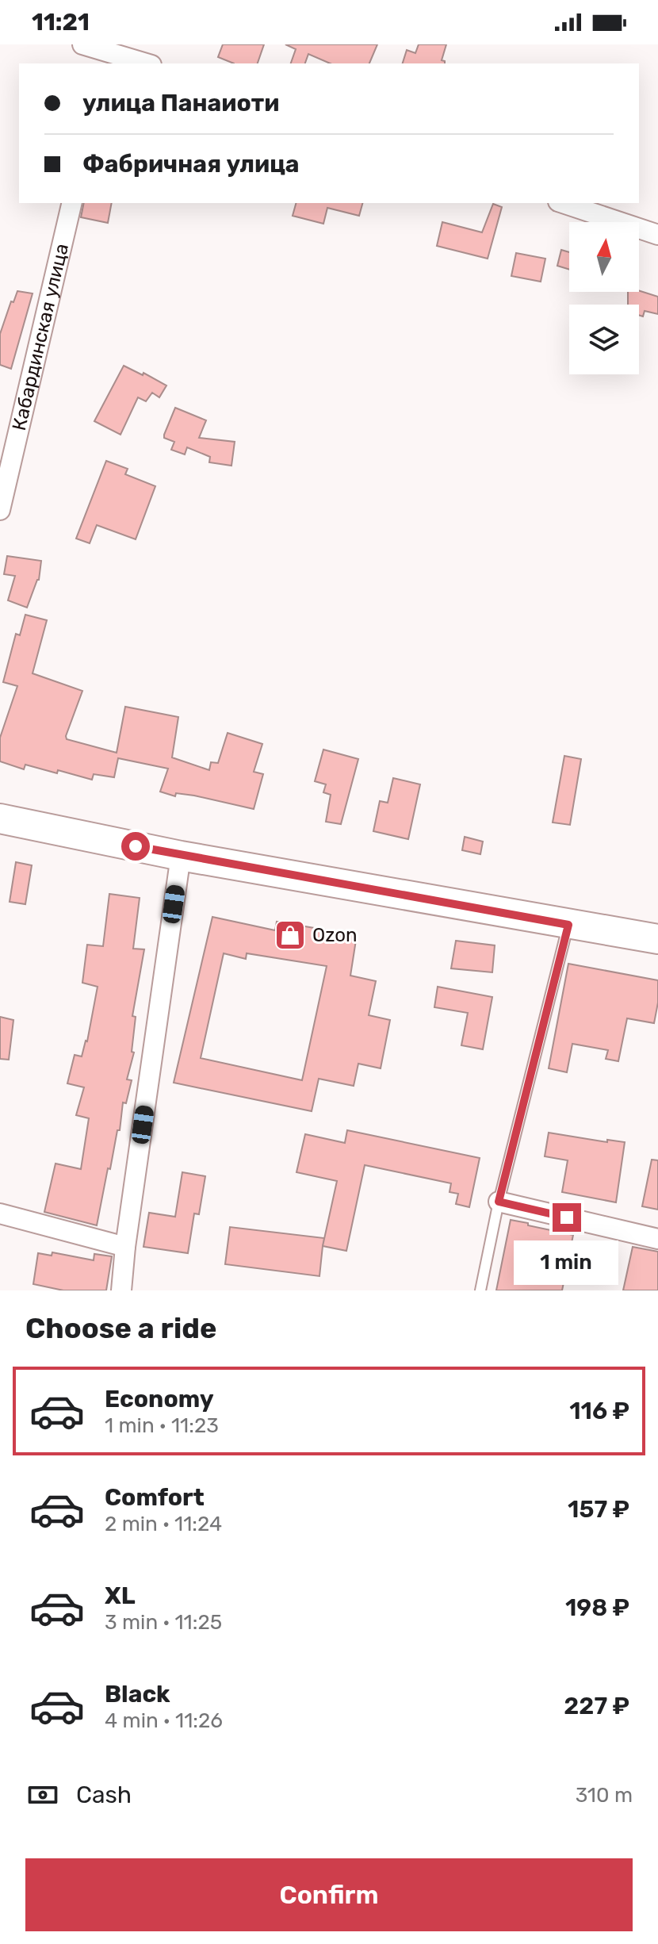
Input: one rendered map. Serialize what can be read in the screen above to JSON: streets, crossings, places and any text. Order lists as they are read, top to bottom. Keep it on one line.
{"streets":{"street":["Кабардинская улица"]},"places":{"shop":["Ozon"]},"north":"top","page":{"status":"11:21","banner":["улица Панаиоти","Фабричная улица"],"bubble":"1 min","heading":"Choose a ride","list":[{"name":"Economy","note":"1 min · 11:23","value":"116 ₽"},{"name":"Comfort","note":"2 min · 11:24","value":"157 ₽"},{"name":"XL","note":"3 min · 11:25","value":"198 ₽"},{"name":"Black","note":"4 min · 11:26","value":"227 ₽"}],"pay":["Cash","310 m"],"buttons":"Confirm"}}
